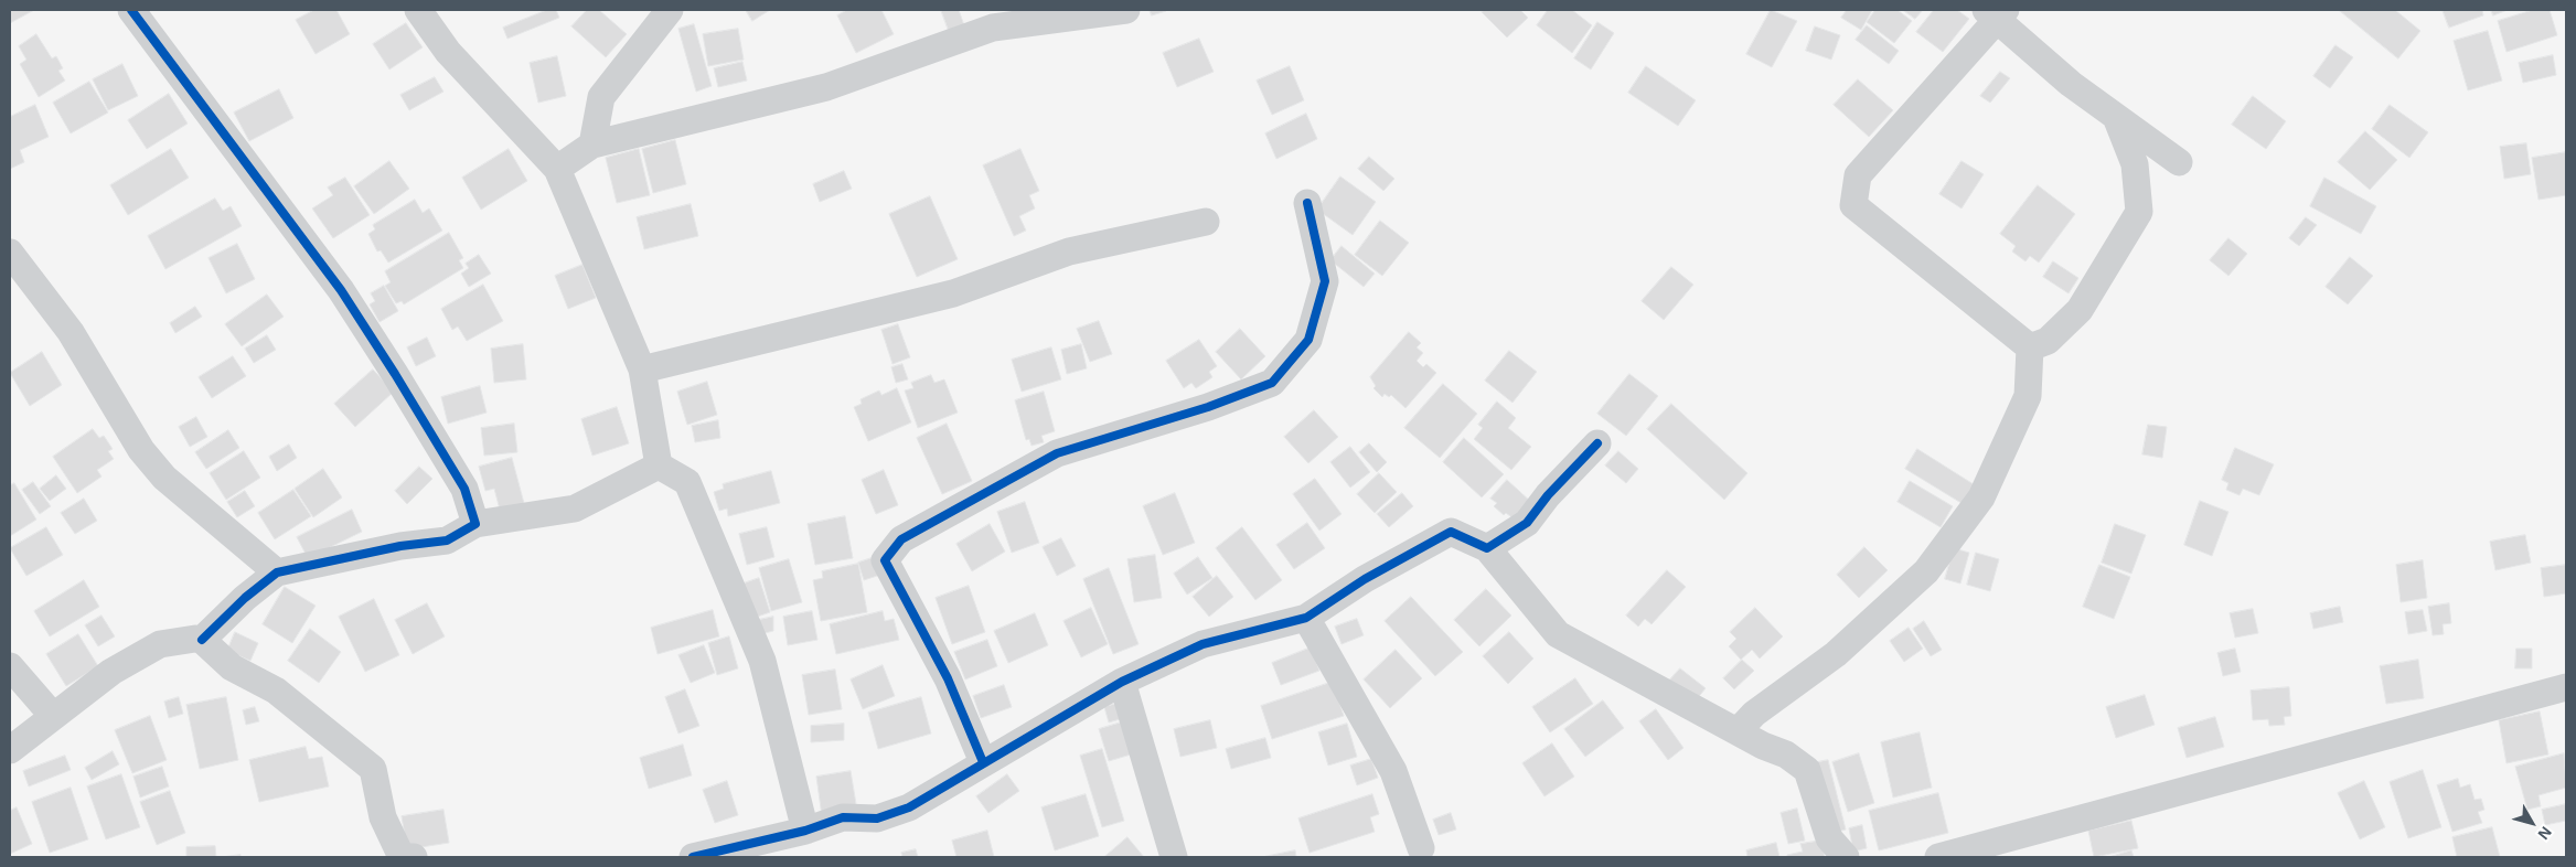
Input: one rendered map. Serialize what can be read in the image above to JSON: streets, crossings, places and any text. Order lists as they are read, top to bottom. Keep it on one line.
{"north":"bottom right"}
